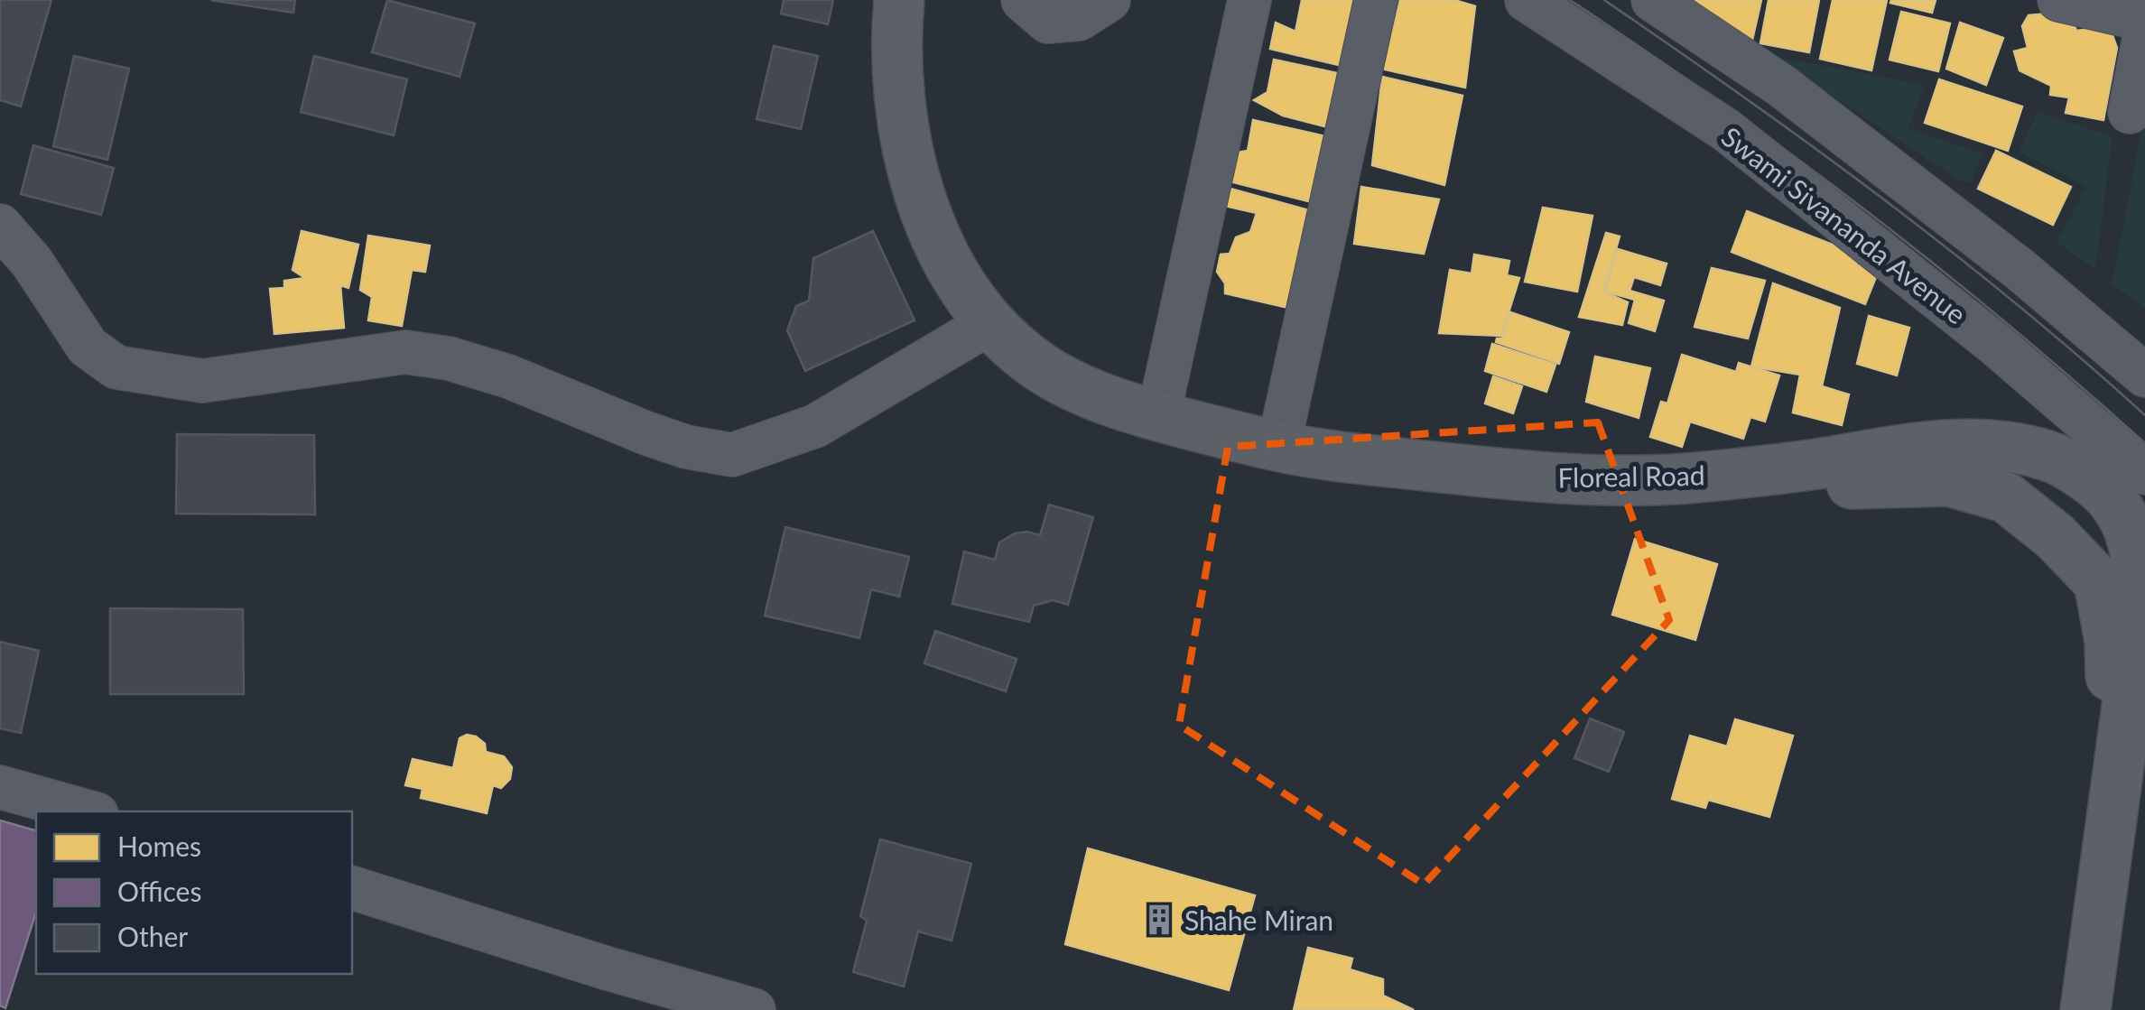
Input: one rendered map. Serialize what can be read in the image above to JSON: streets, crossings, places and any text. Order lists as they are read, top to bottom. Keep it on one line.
{"streets":{"main road":["Floreal Road"],"street":["Swami Sivananda Avenue"]},"places":{"building":["Shahe Miran"]},"legend":["Homes","Offices","Other"]}
